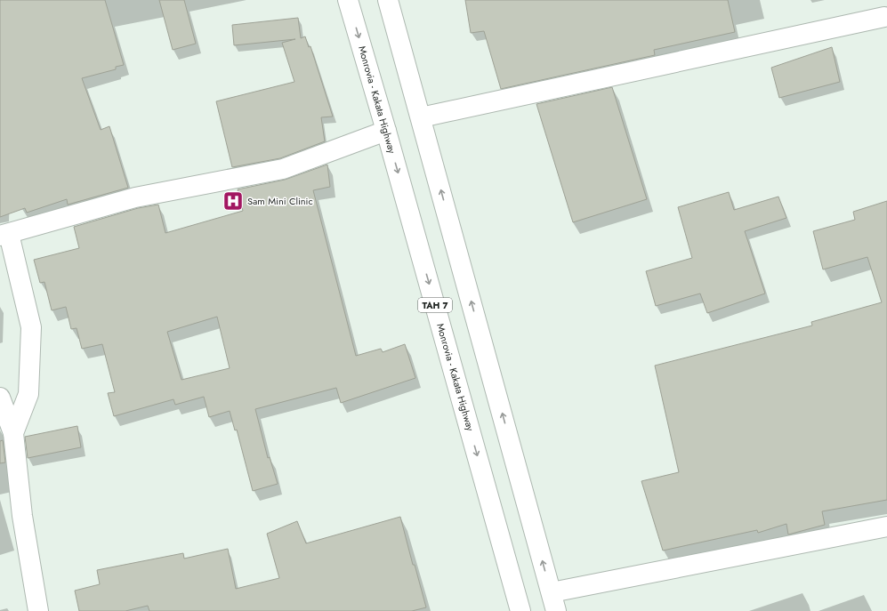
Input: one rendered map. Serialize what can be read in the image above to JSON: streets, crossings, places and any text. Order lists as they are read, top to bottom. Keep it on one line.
{"streets":{"main road":["Monrovia - Kakata Highway","TAH 7"]},"places":{"hospital":["Sam Mini Clinic"]}}
